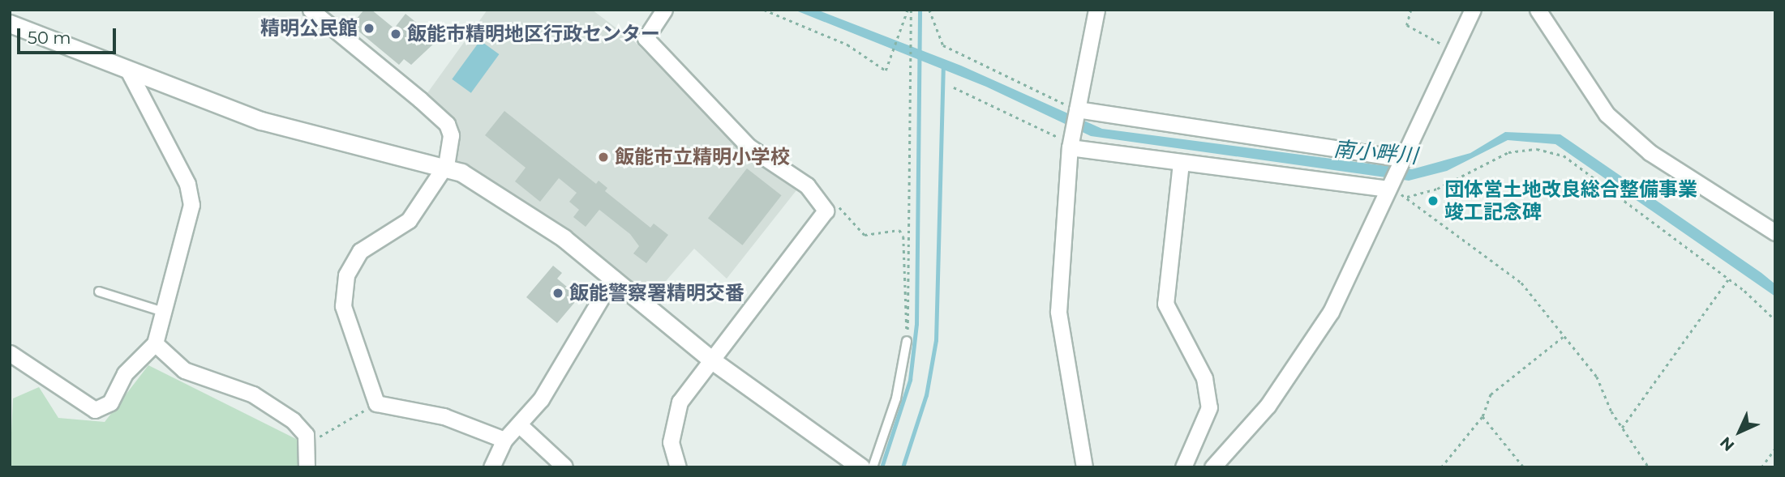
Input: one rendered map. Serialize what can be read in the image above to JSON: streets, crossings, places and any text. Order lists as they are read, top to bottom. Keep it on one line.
{"water":["南小畔川"],"places":["精明公民館","飯能市精明地区行政センター","飯能市立精明小学校","団体営土地改良総合整備事業 竣工記念碑","飯能警察署精明交番"],"scale_bar":"50 m","north":"bottom left"}
